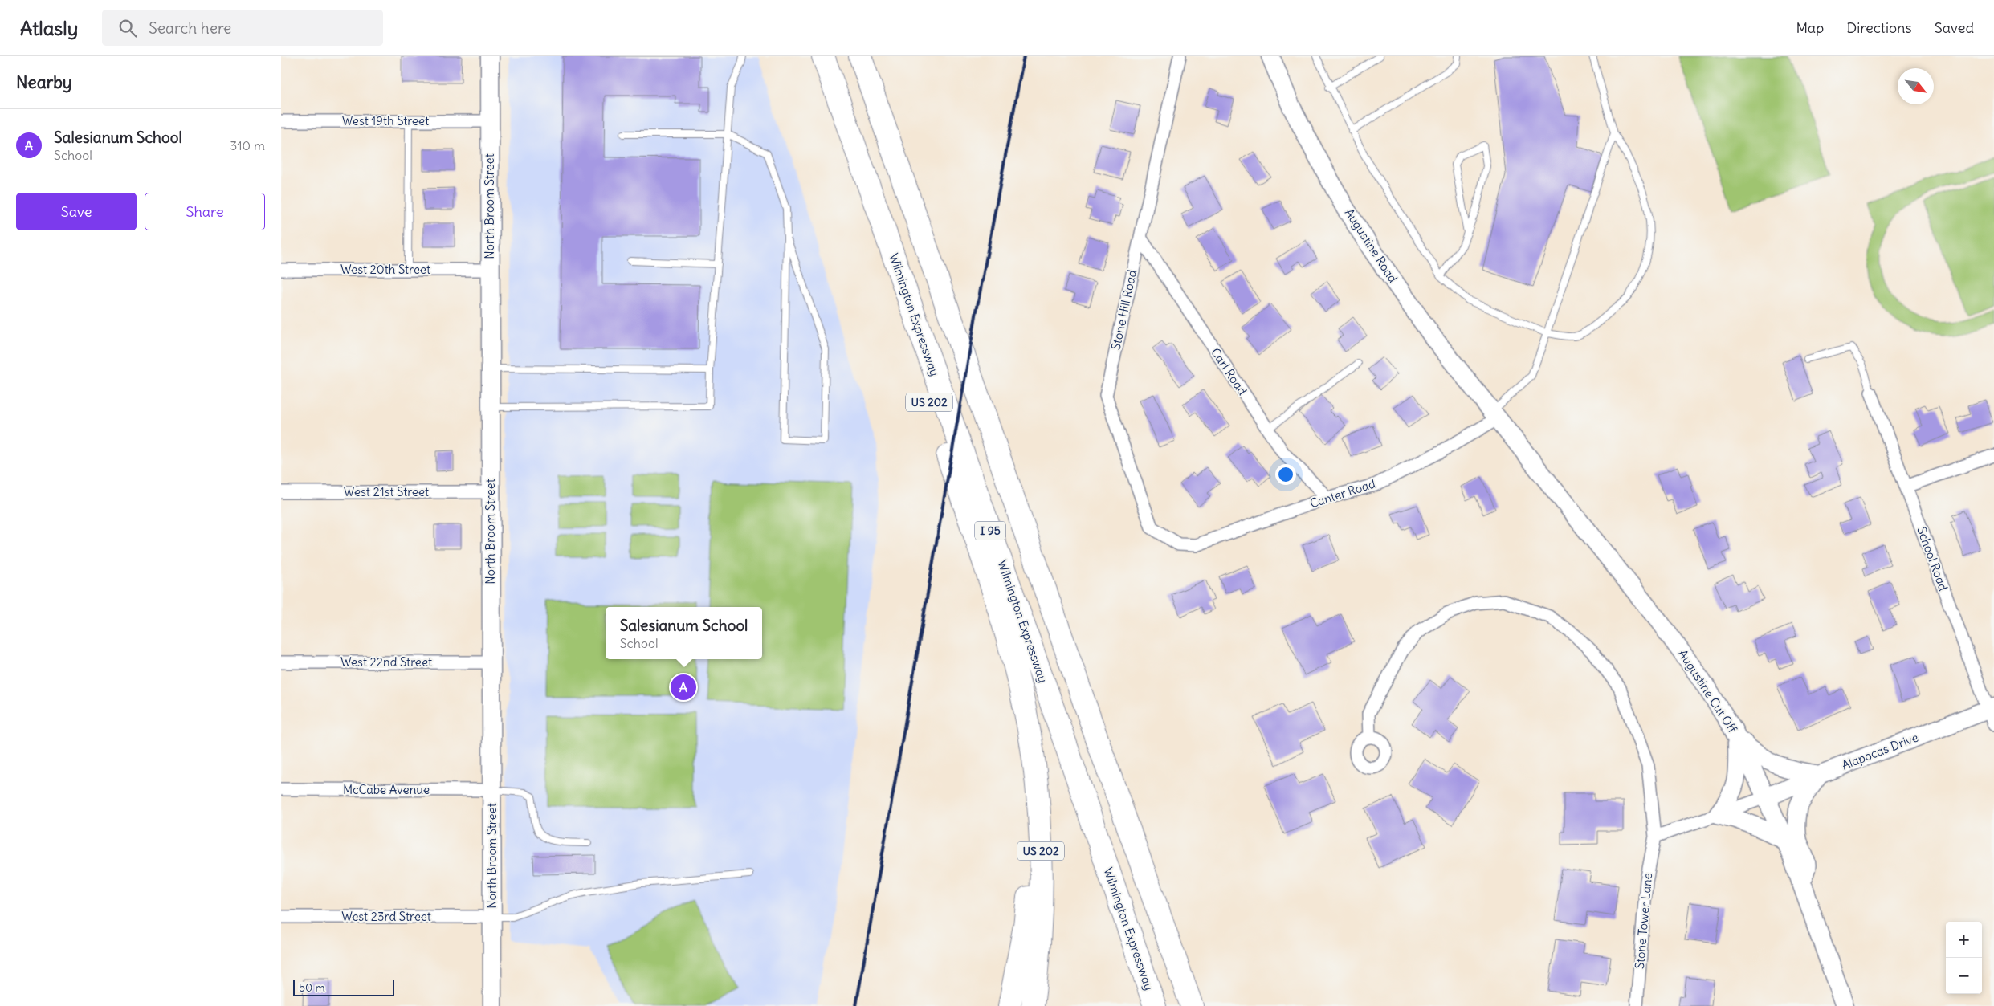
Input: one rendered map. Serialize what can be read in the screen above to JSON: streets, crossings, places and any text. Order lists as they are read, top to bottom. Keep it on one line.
{"streets":{"highway":["Wilmington Expressway","US 202","I 95"],"street":["West 19th Street","North Broom Street","Augustine Road","West 20th Street","Stone Hill Road","Carl Road","West 21st Street","Canter Road","School Road","West 22nd Street","Augustine Cut Off","Alapocas Drive","McCabe Avenue","West 23rd Street","Stone Tower Lane"]},"crossings":[["West 19th Street","North Broom Street"],["North Broom Street","West 20th Street"],["North Broom Street","West 21st Street"],["North Broom Street","West 22nd Street"],["North Broom Street","McCabe Avenue"],["North Broom Street","West 23rd Street"],["Augustine Road","Canter Road"],["Augustine Road","Augustine Cut Off"],["Stone Hill Road","Carl Road"],["Stone Hill Road","Canter Road"],["Carl Road","Canter Road"],["Canter Road","Augustine Cut Off"],["School Road","Alapocas Drive"],["Augustine Cut Off","Alapocas Drive"]],"scale_bar":"50 m","north":"bottom right","page":{"header":"Atlasly","search":"Search here","nav":["Map","Directions","Saved"],"heading":"Nearby","list":[{"mark":"A","name":"Salesianum School","note":"School","value":"310 m"}],"buttons":["Save","Share"],"popup":["Salesianum School","School"],"pins":"A","map_buttons":["+","−"],"scale":"50 m"}}
